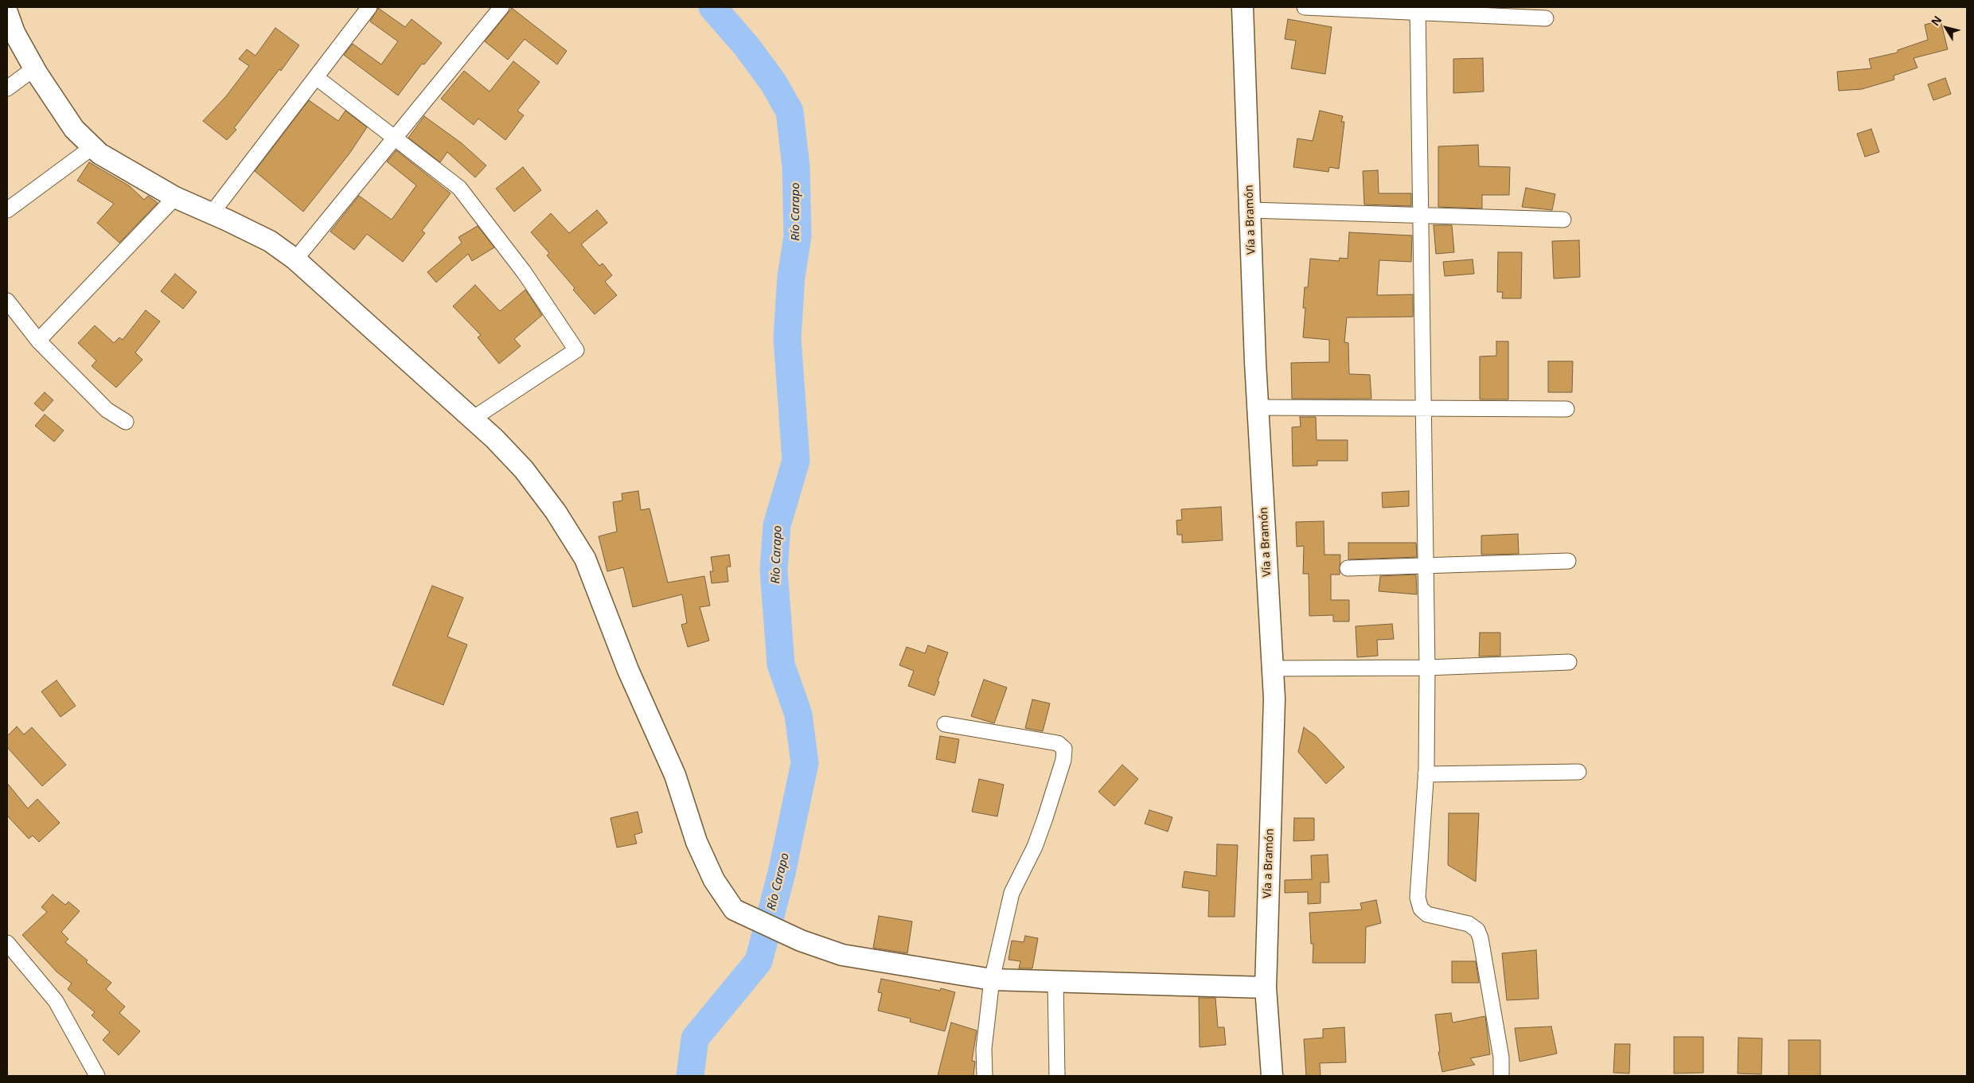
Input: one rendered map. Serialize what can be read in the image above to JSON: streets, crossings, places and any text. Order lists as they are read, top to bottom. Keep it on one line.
{"streets":{"street":["Vía a Bramón"]},"water":["Río Carapo"],"north":"top left"}
